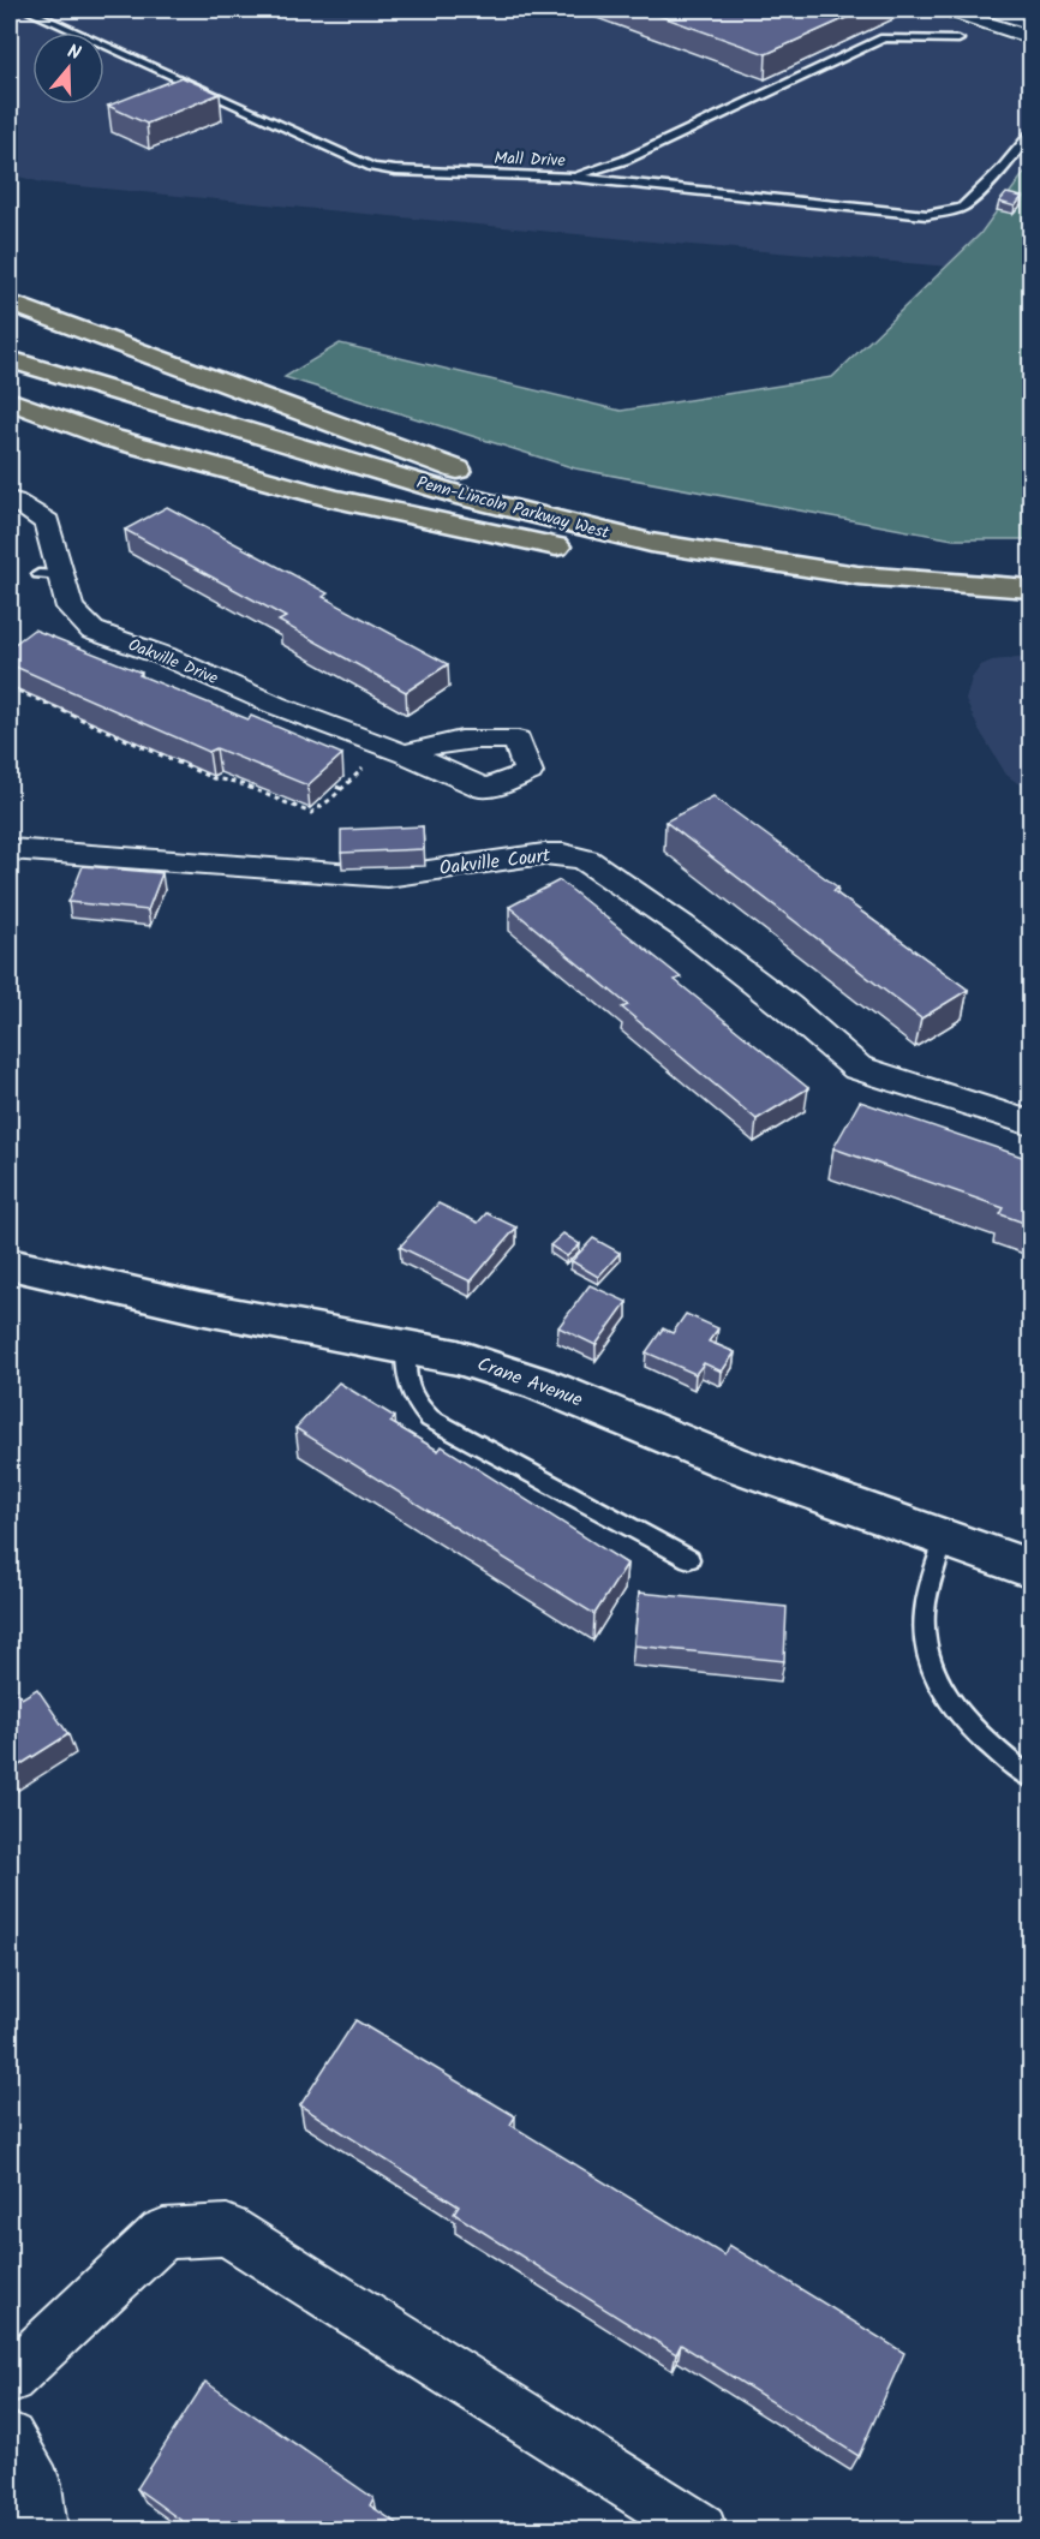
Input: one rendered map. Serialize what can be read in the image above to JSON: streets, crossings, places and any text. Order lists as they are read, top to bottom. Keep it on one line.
{"streets":{"highway":["Penn-Lincoln Parkway West"],"street":["Oakville Drive","Oakville Court","Crane Avenue"],"lane":["Mall Drive"]},"north":"top"}
